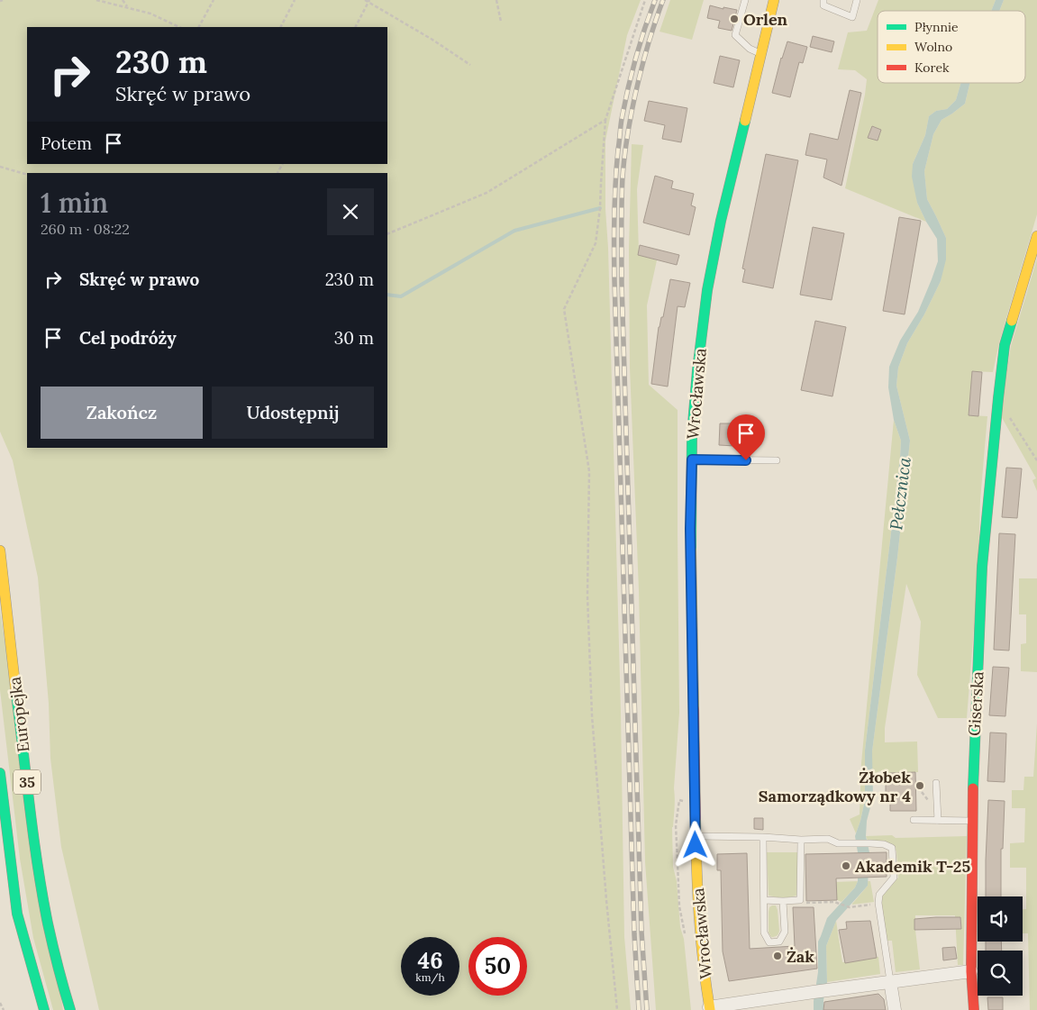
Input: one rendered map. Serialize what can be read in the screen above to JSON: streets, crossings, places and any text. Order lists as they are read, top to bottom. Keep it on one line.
{"streets":{"main road":["Wrocławska","Giserska","Europejka","35"]},"water":["Pełcznica"],"places":["Orlen","Żłobek Samorządkowy nr 4","Akademik T-25","Żak"],"legend":["Płynnie","Wolno","Korek"],"page":{"turn":["230 m","Skręć w prawo"],"then":"Potem","heading":["1 min","260 m · 08:22"],"list":[{"name":"Skręć w prawo","value":"230 m"},{"name":"Cel podróży","value":"30 m"}],"buttons":["Zakończ","Udostępnij"],"speed":"46 km/h","limit":"50"}}
